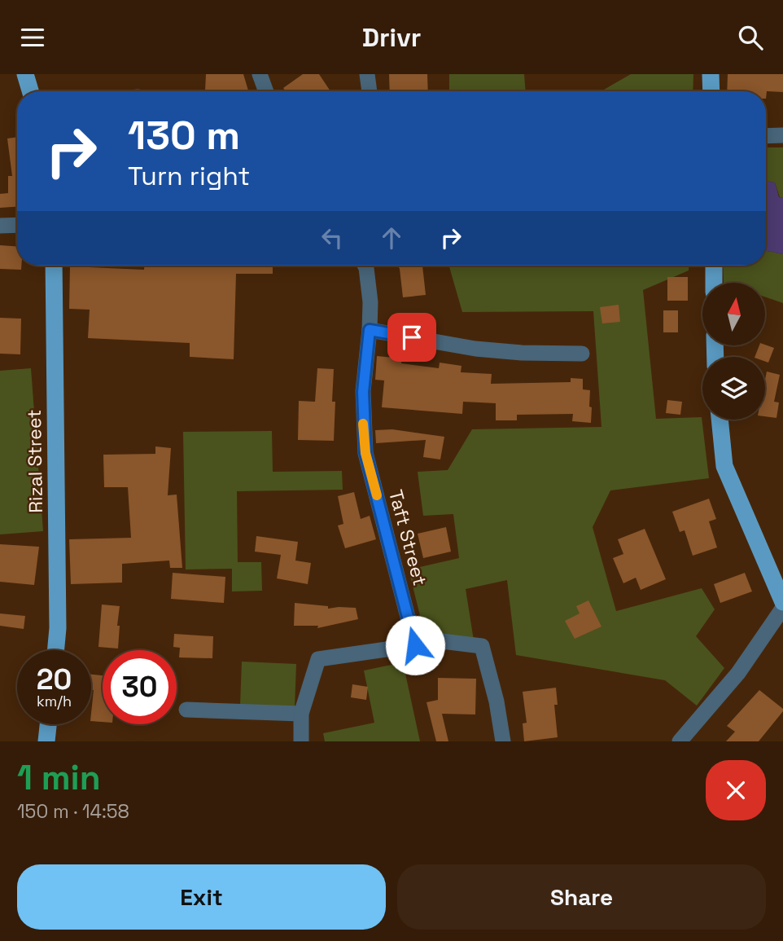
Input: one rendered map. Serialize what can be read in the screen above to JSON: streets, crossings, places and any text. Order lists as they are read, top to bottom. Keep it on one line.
{"streets":{"main road":["Rizal Street"],"street":["Taft Street"]},"north":"top","page":{"header":"Drivr","turn":["130 m","Turn right"],"speed":"20 km/h","limit":"30","heading":["1 min","150 m · 14:58"],"buttons":["Exit","Share"]}}
